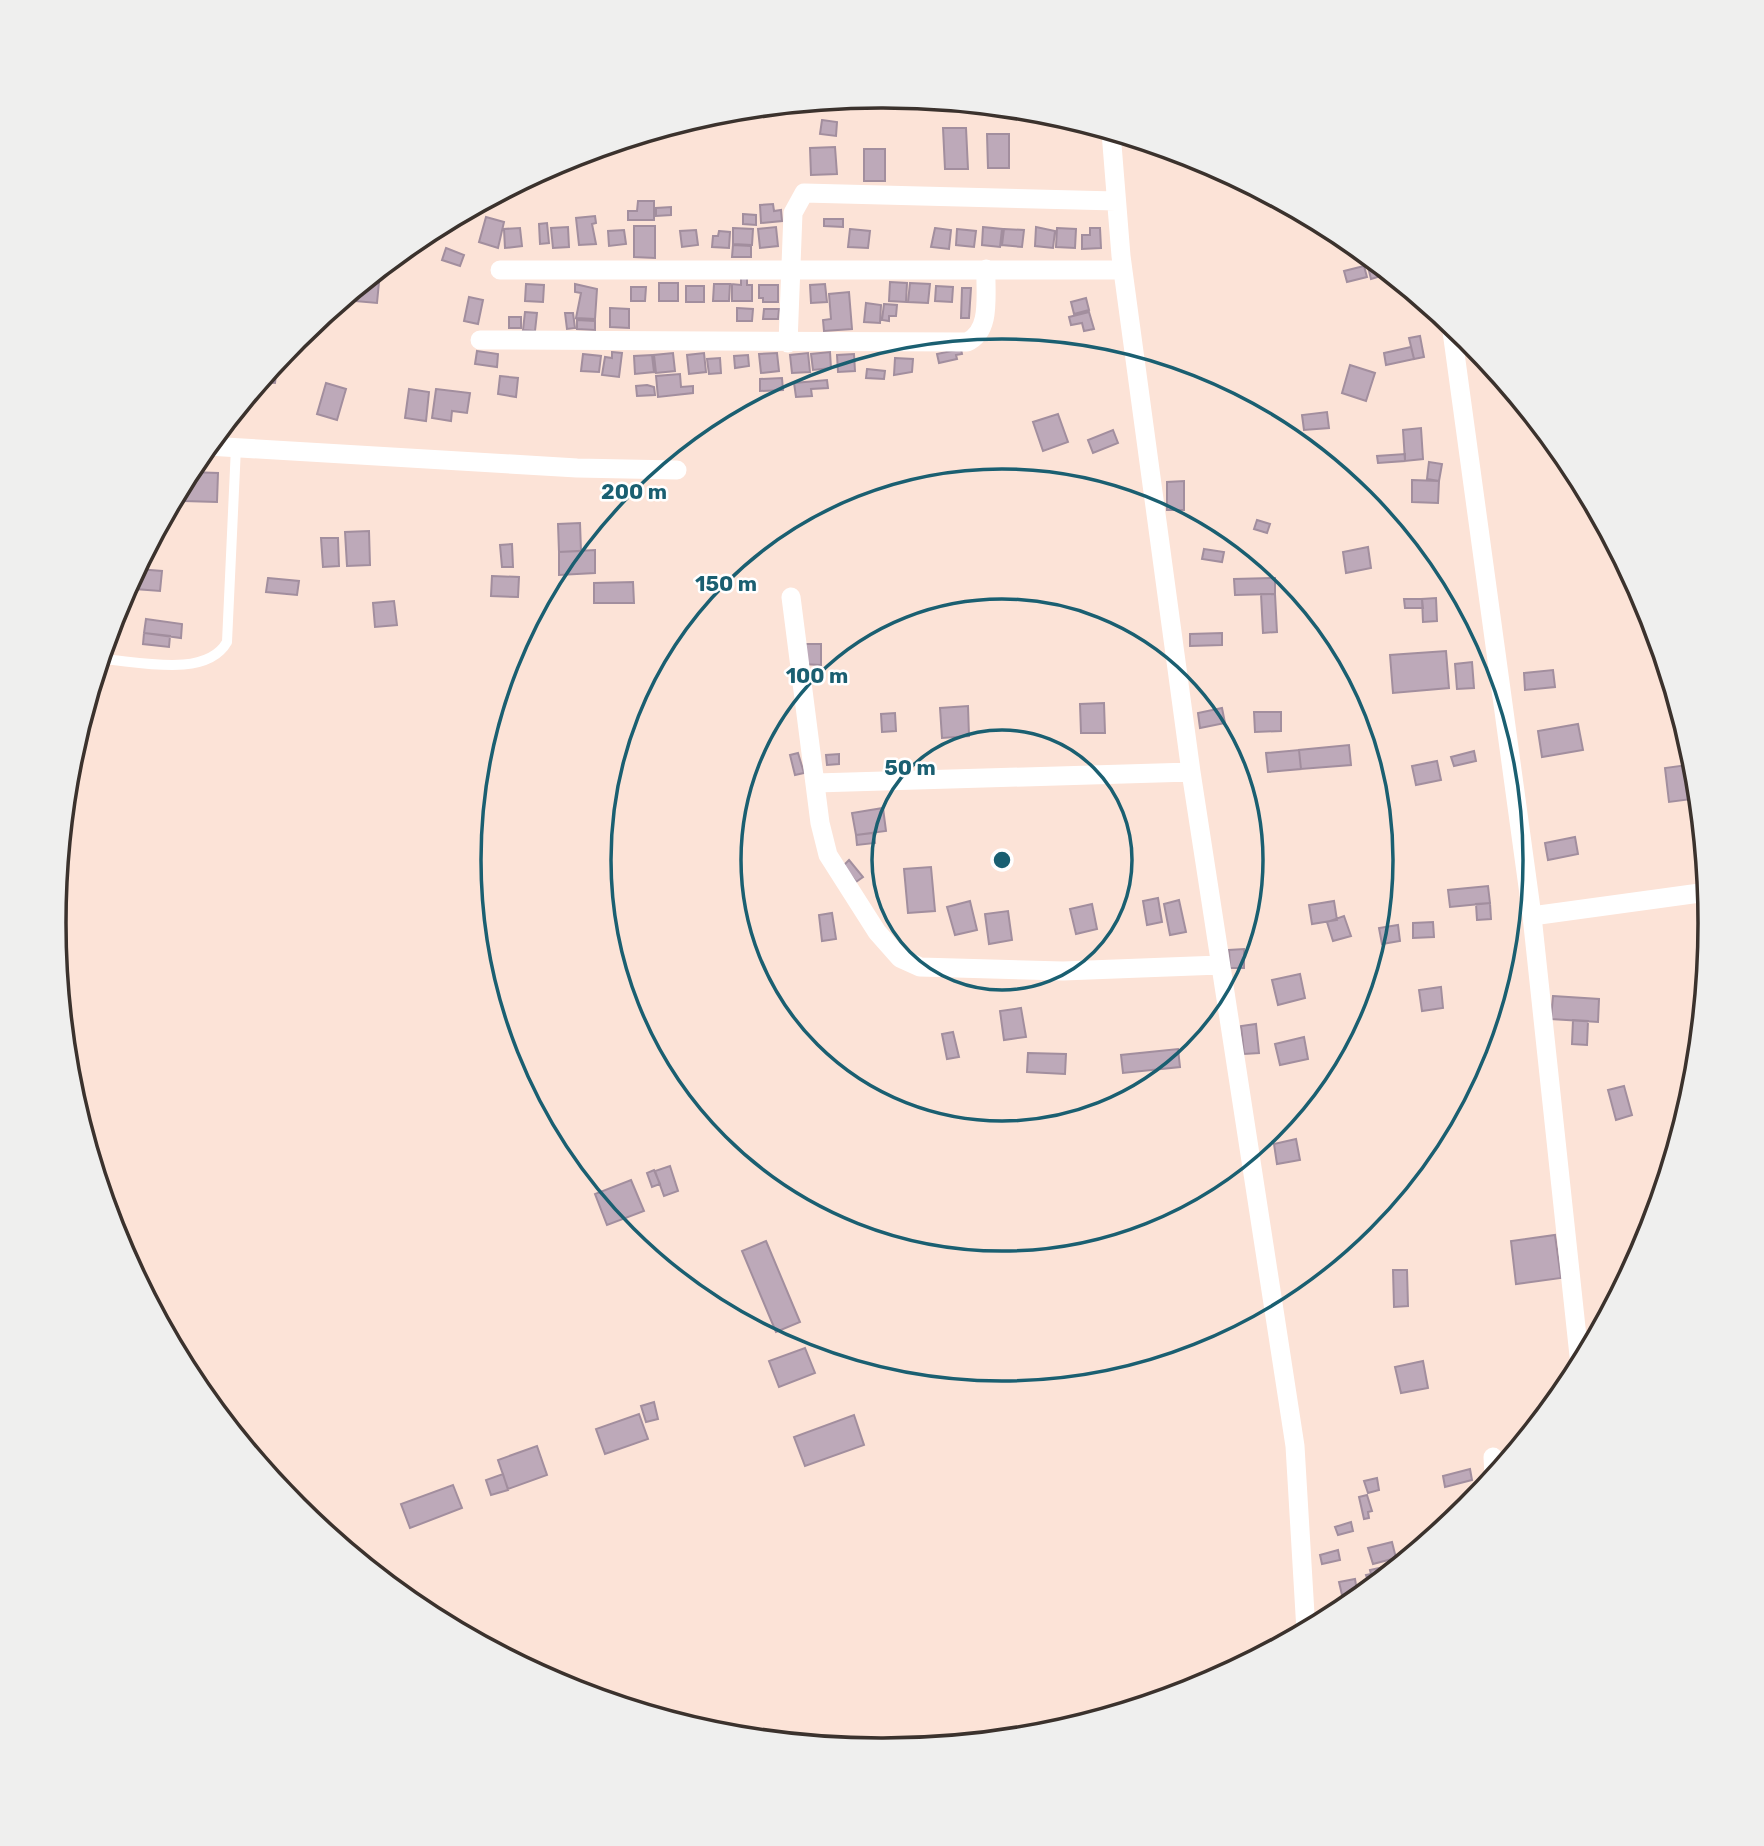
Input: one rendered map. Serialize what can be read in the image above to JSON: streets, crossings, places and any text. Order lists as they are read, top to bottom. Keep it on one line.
{"rings":["200 m","150 m","100 m","50 m"]}
